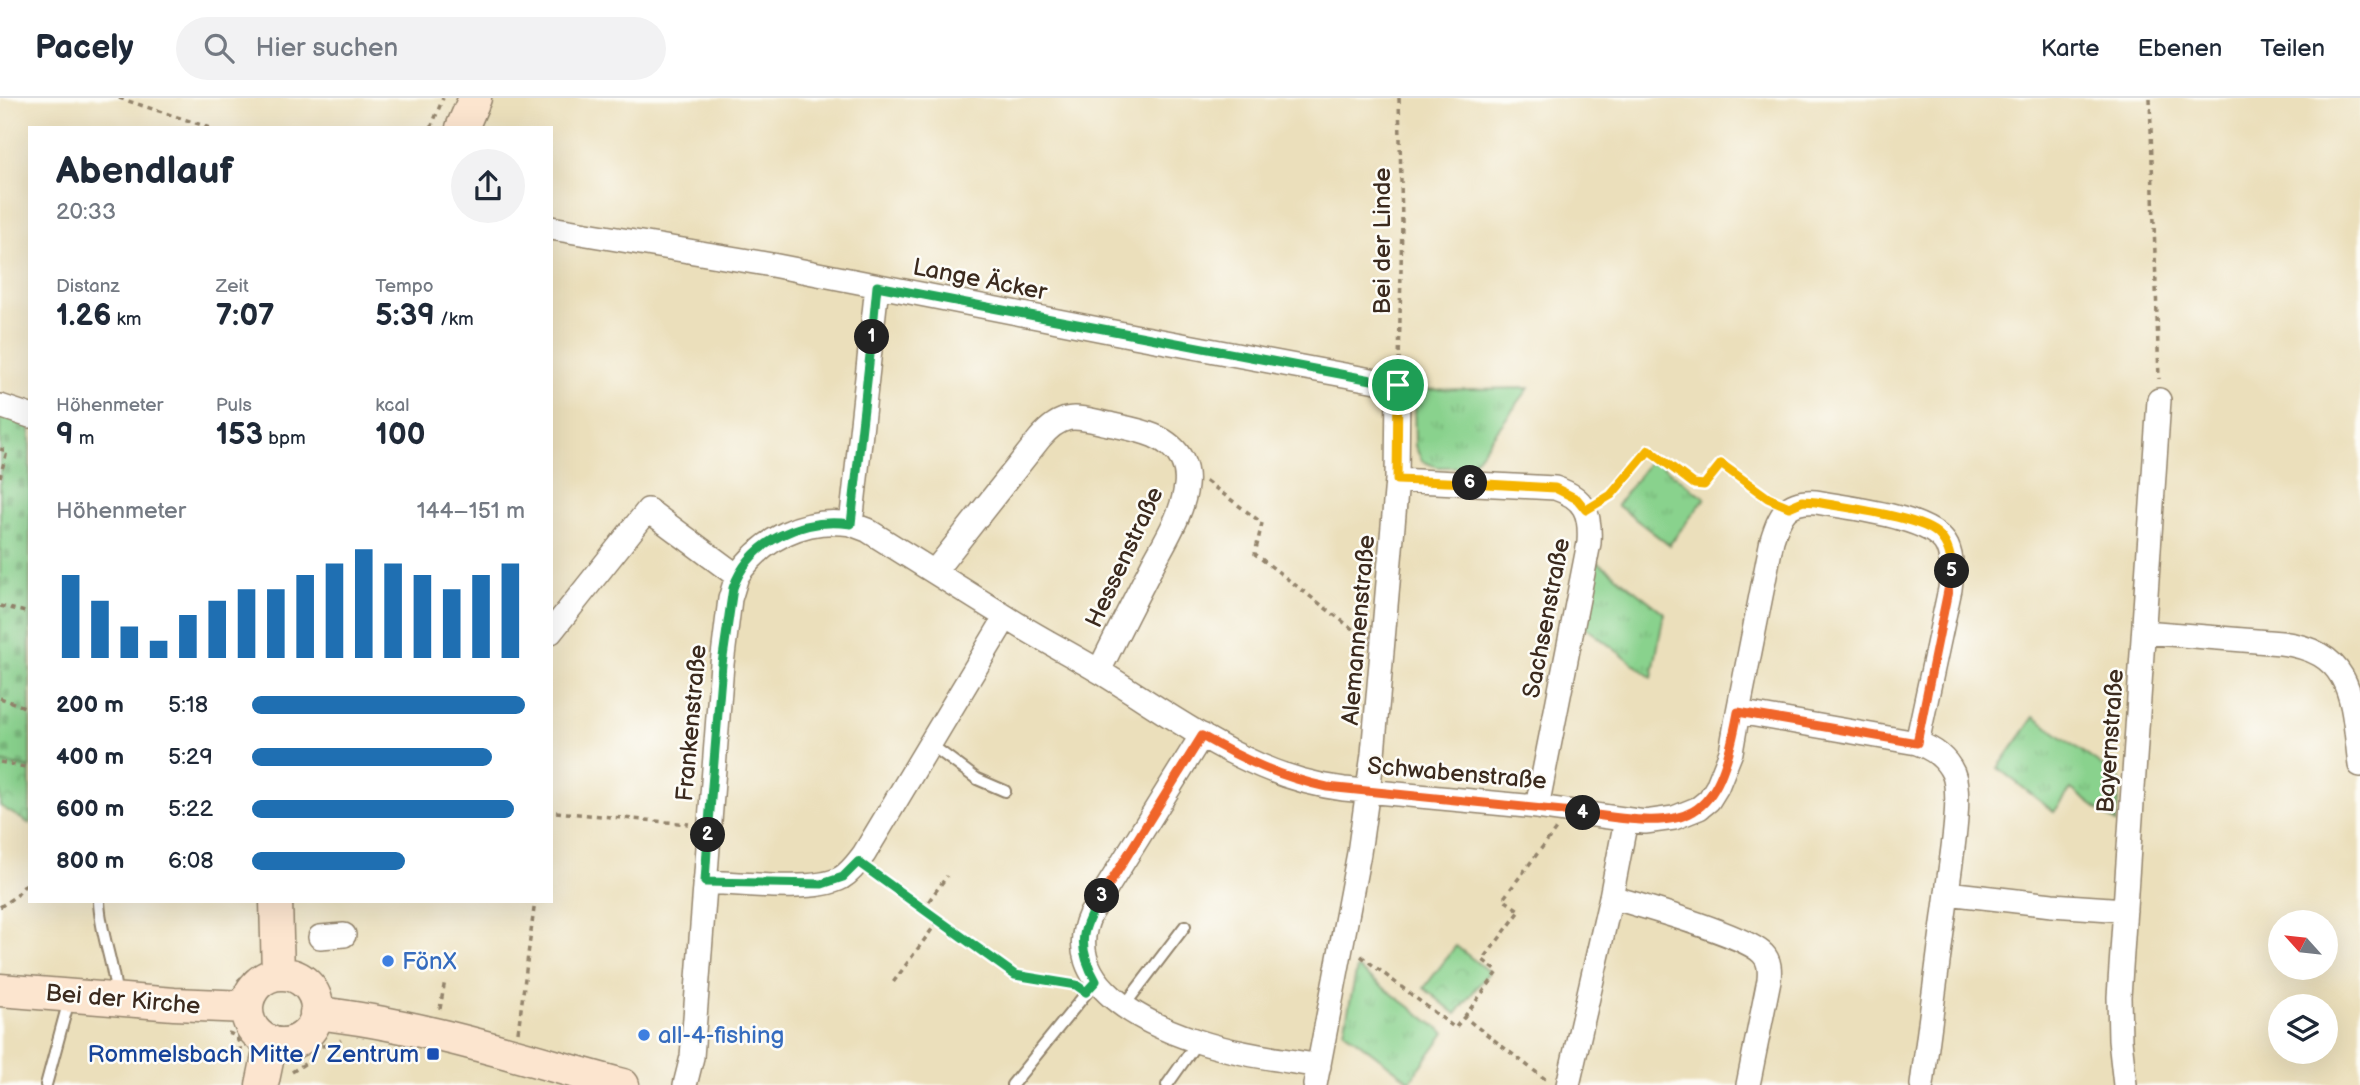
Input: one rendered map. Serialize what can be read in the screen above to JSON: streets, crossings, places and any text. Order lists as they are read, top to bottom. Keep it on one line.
{"streets":{"main road":["Bei der Kirche"],"street":["Lange Äcker","Hessenstraße","Sachsenstraße","Alemannenstraße","Frankenstraße","Bayernstraße","Schwabenstraße"],"path":["Bei der Linde"]},"crossings":[["Bei der Linde","Lange Äcker"],["Bei der Linde","Alemannenstraße"],["Lange Äcker","Alemannenstraße"],["Hessenstraße","Schwabenstraße"],["Sachsenstraße","Alemannenstraße"],["Sachsenstraße","Schwabenstraße"],["Alemannenstraße","Schwabenstraße"],["Frankenstraße","Schwabenstraße"]],"places":{"other":["FönX","all-4-fishing"],"transit":["Rommelsbach Mitte / Zentrum"]},"north":"top left","page":{"header":"Pacely","search":"Hier suchen","nav":["Karte","Ebenen","Teilen"],"heading":["Abendlauf","20:33"],"stats":[["Distanz","1.26 km"],["Zeit","7:07"],["Tempo","5:39 /km"],["Höhenmeter","9 m"],["Puls","153 bpm"],["kcal","100"]],"pins":["1","6","5","4","2","3"],"chart":["Höhenmeter","144–151 m"],"list":[{"name":"200 m","note":"5:18"},{"name":"400 m","note":"5:29"},{"name":"600 m","note":"5:22"},{"name":"800 m","note":"6:08"}]}}
